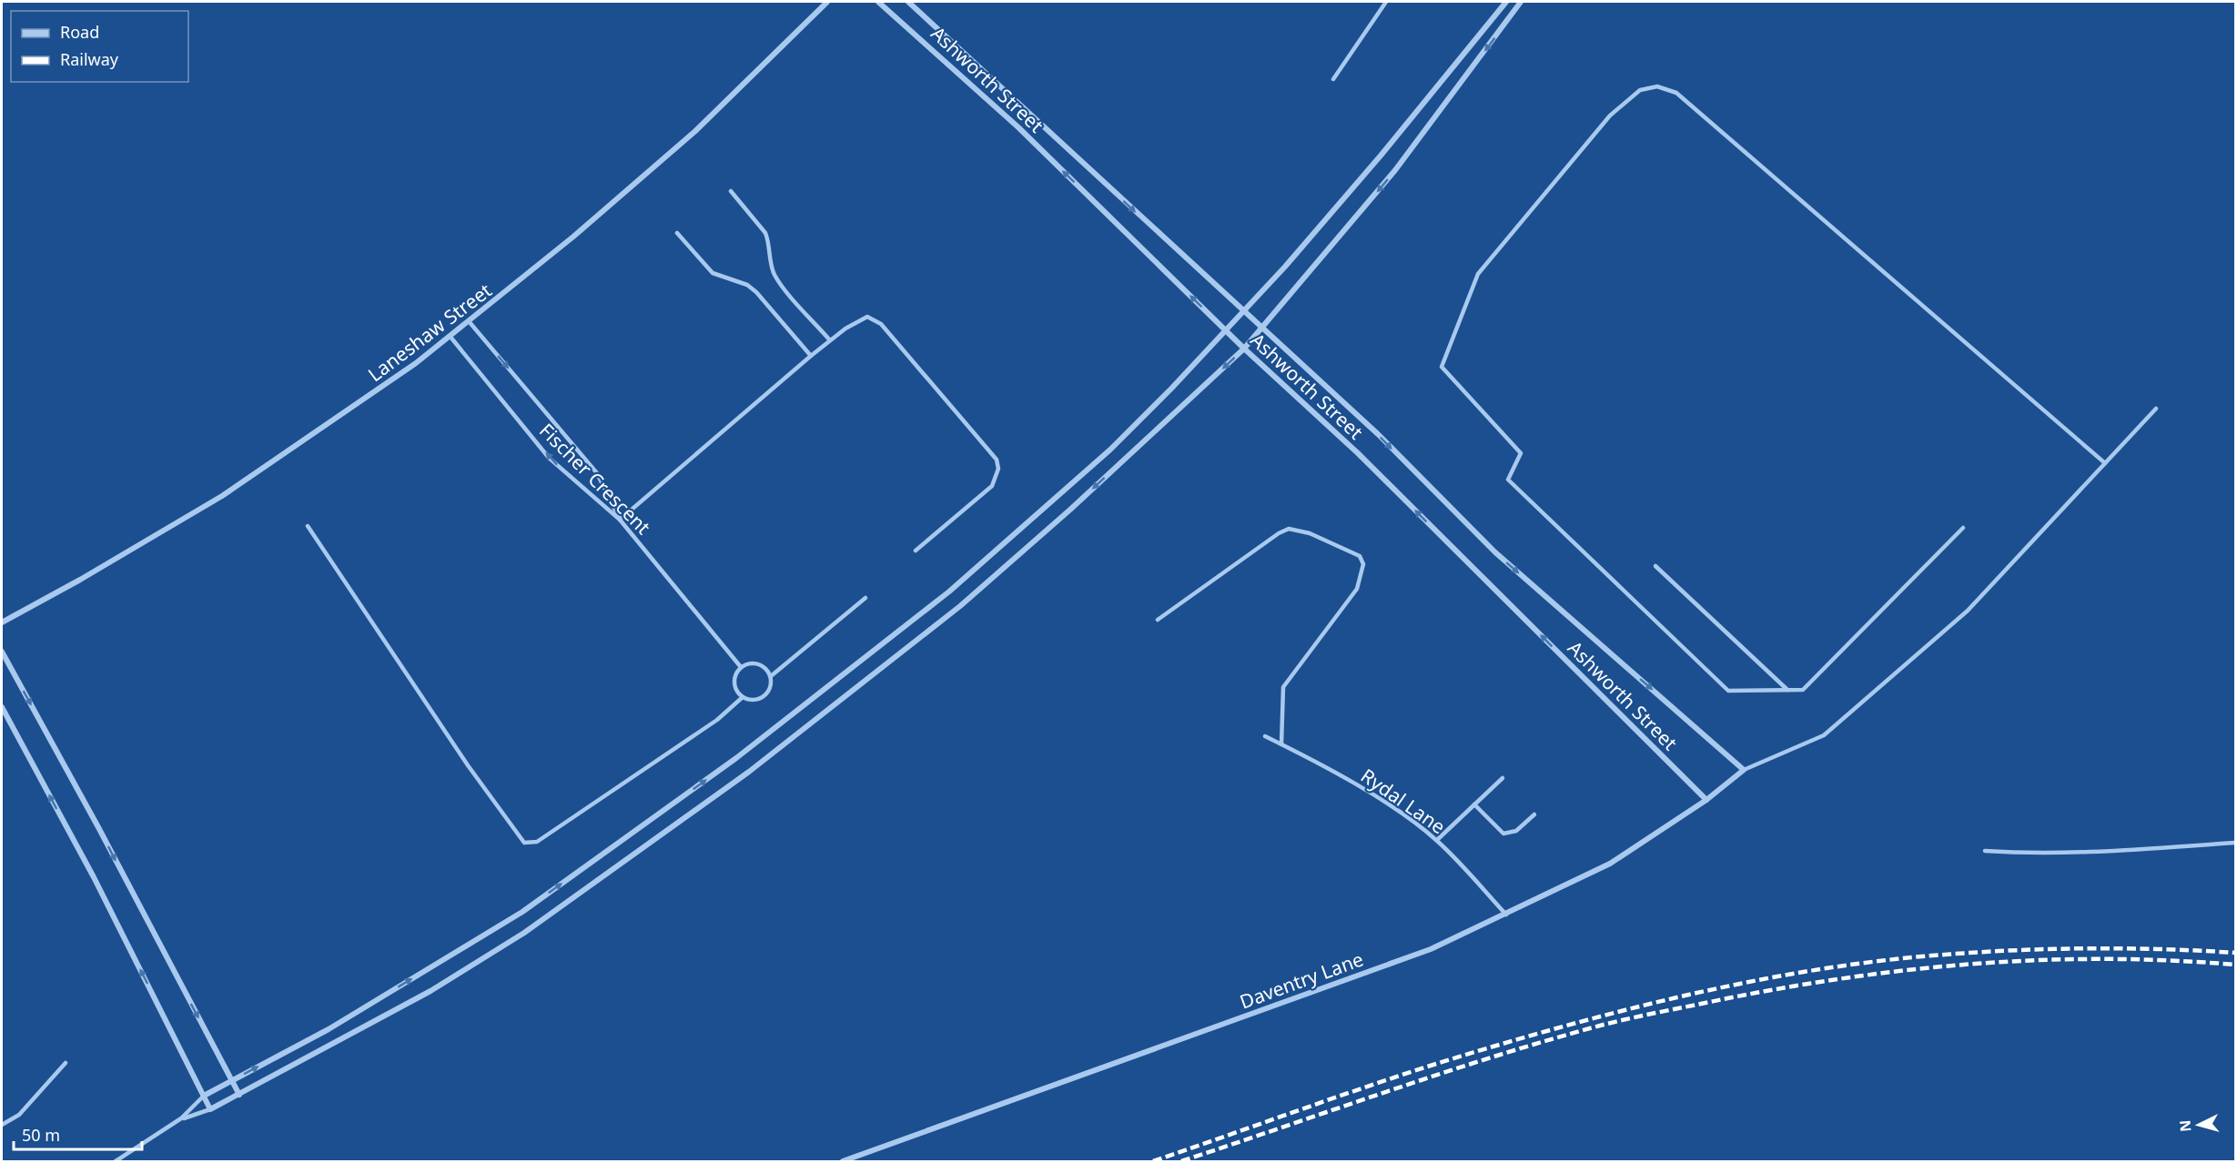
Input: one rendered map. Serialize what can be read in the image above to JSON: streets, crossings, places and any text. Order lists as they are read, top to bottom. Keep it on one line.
{"streets":{"street":["Ashworth Street","Laneshaw Street","Daventry Lane"],"lane":["Fischer Crescent","Rydal Lane"]},"crossings":[["Ashworth Street","Daventry Lane"],["Laneshaw Street","Fischer Crescent"],["Rydal Lane","Daventry Lane"]],"legend":["Road","Railway"],"scale_bar":"50 m","north":"left"}
